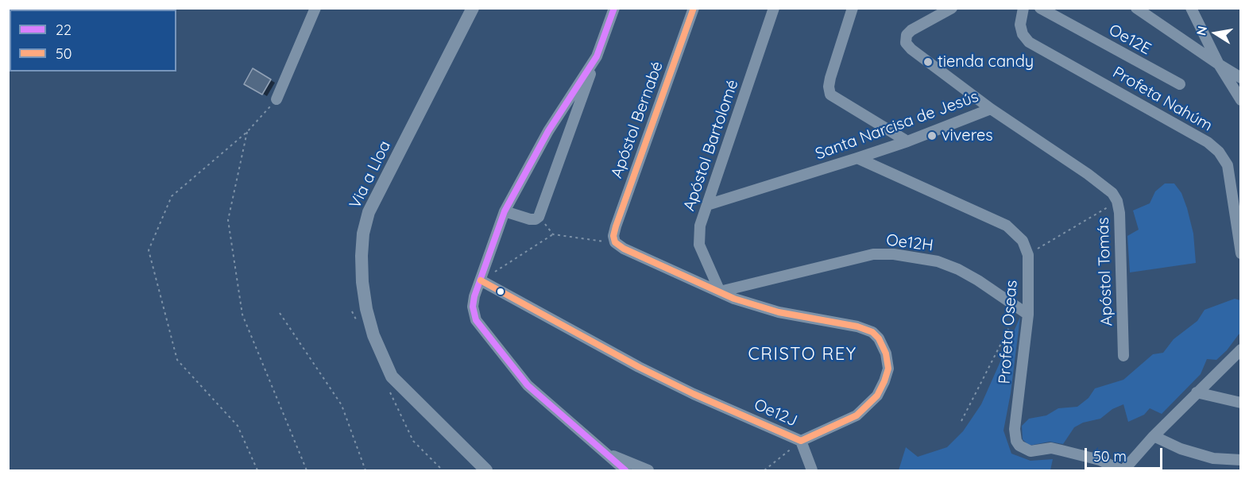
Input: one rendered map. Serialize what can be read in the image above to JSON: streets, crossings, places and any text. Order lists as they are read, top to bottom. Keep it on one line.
{"streets":{"street":["Oe12E","Profeta Nahúm","Apóstol Bernabé","Santa Narcisa de Jesús","Apóstol Bartolomé","Via a Lloa","Oe12H","Apóstol Tomás","Profeta Oseas","Oe12J"]},"crossings":[["Apóstol Bernabé","Oe12J"],["Santa Narcisa de Jesús","Apóstol Bartolomé"],["Santa Narcisa de Jesús","Apóstol Tomás"],["Apóstol Bartolomé","Oe12H"],["Apóstol Bartolomé","Oe12J"],["Oe12H","Profeta Oseas"],["Oe12H","Oe12J"]],"districts":["CRISTO REY"],"places":["tienda candy","viveres"],"lines":["transit line 22","transit line 50"],"legend":["22","50"],"scale_bar":"50 m","north":"left"}
